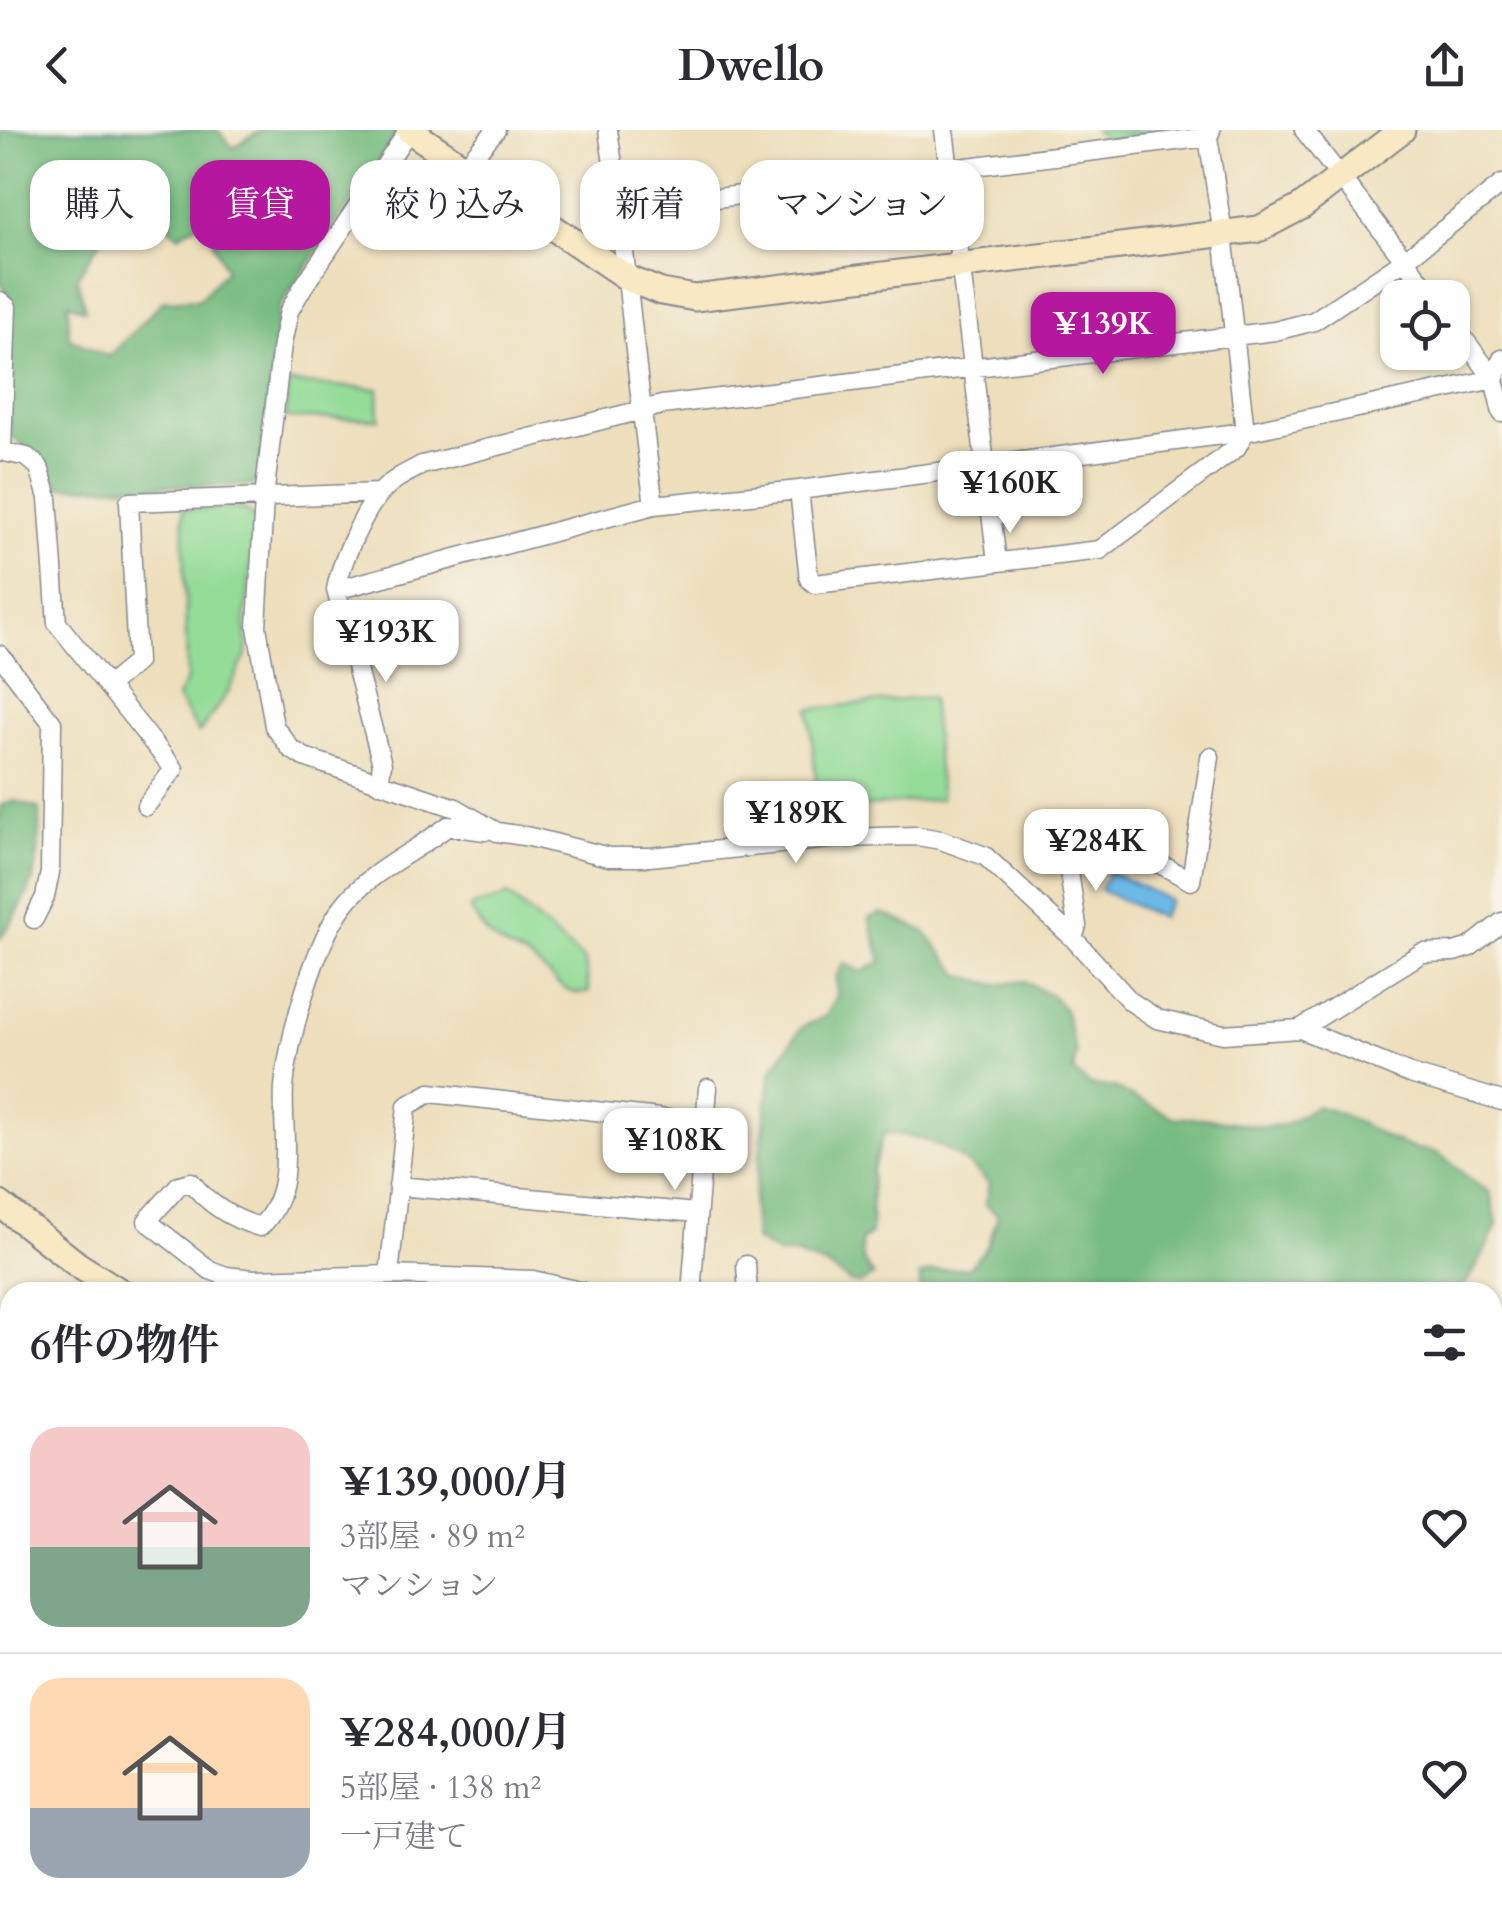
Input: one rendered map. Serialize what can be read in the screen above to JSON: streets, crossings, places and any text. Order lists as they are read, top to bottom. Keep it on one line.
{"page":{"header":"Dwello","chip":["購入","賃貸","絞り込み","新着","マンション"],"price":["¥139K","¥160K","¥193K","¥189K","¥284K","¥108K"],"heading":"6件の物件","list":[{"name":"¥139,000/月","note":"3部屋 · 89 m² · マンション"},{"name":"¥284,000/月","note":"5部屋 · 138 m² · 一戸建て"}]}}
